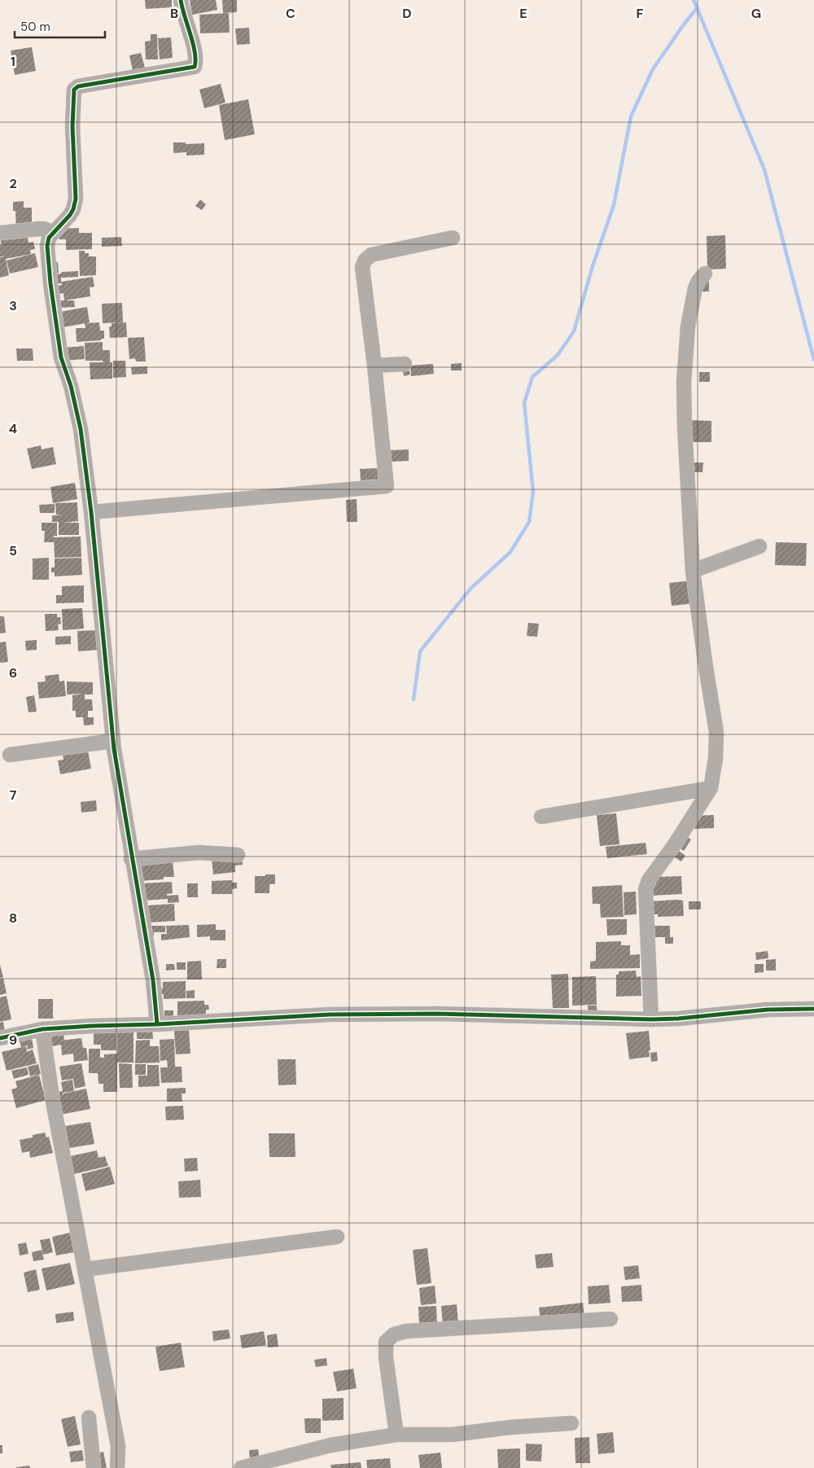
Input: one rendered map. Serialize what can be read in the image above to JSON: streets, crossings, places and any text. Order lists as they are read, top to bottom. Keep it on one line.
{"scale_bar":"50 m","grid":{"columns":["B","C","D","E","F","G"],"rows":["1","2","3","4","5","6","7","8","9"]}}
